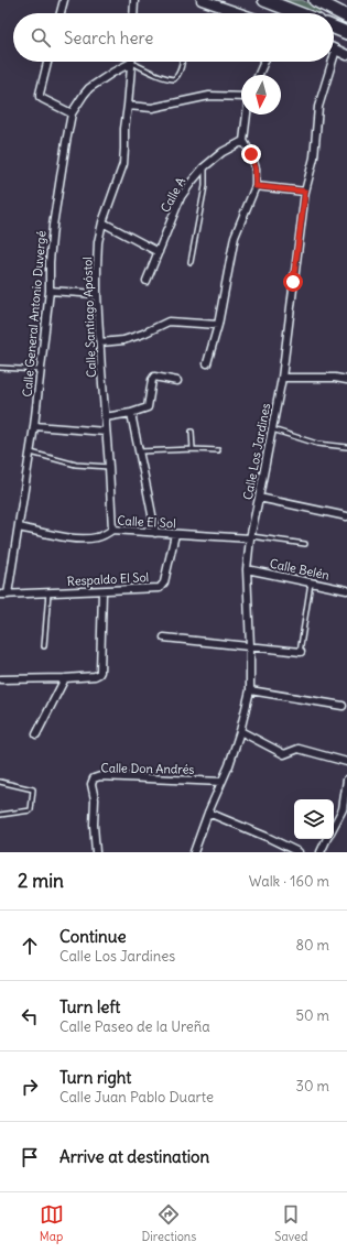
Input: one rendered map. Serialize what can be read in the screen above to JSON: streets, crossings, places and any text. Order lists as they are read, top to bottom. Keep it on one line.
{"streets":{"street":["Calle A","Calle General Antonio Duvergé","Calle Santiago Apóstol","Calle Los Jardines","Calle El Sol","Calle Belén","Respaldo El Sol","Calle Don Andrés"]},"crossings":[["Calle General Antonio Duvergé","Calle Santiago Apóstol"],["Calle General Antonio Duvergé","Calle El Sol"],["Calle General Antonio Duvergé","Respaldo El Sol"],["Calle Santiago Apóstol","Calle El Sol"],["Calle Los Jardines","Calle El Sol"],["Calle Los Jardines","Calle Belén"],["Calle Los Jardines","Calle Don Andrés"],["Calle El Sol","Respaldo El Sol"]],"north":"bottom","page":{"search":"Search here","heading":["2 min","Walk · 160 m"],"list":[["Continue","Calle Los Jardines","80 m"],["Turn left","Calle Paseo de la Ureña","50 m"],["Turn right","Calle Juan Pablo Duarte","30 m"],"Arrive at destination"],"nav":["Map","Directions","Saved"]}}
